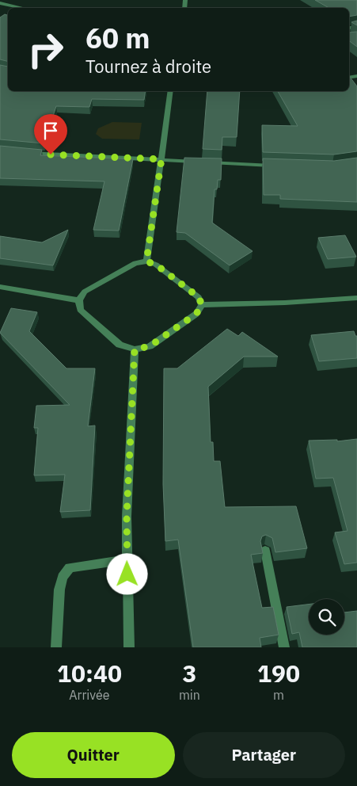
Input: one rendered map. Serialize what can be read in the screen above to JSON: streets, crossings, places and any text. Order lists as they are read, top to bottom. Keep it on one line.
{"page":{"turn":["60 m","Tournez à droite"],"eta":["10:40","Arrivée","3","min","190","m"],"buttons":["Quitter","Partager"]}}
